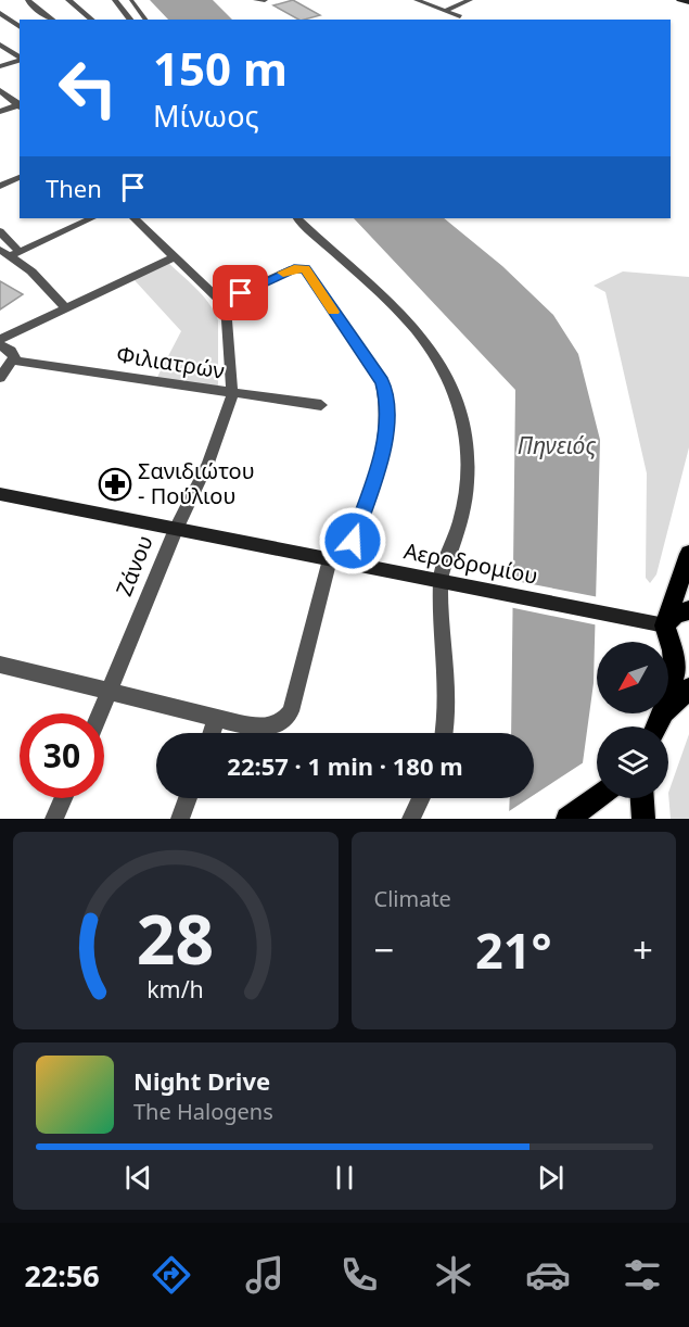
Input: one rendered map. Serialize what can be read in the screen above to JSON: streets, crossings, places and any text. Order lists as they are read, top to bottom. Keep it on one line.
{"streets":{"main road":["Αεροδρομίου"],"street":["Φιλιατρών","Ζάνου"]},"crossings":[["Φιλιατρών","Ζάνου"],["Αεροδρομίου","Ζάνου"]],"water":["Πηνειός"],"places":{"pharmacy":["Σανιδιώτου - Πούλιου"]},"north":"bottom left","page":{"turn":["150 m","Μίνωος"],"then":"Then","limit":"30","trip":"22:57 · 1 min · 180 m","tile":"Climate","heat":["−","21°","+"],"song":["Night Drive","The Halogens"],"tabs":"22:56","gauge":["28","km/h"]}}
